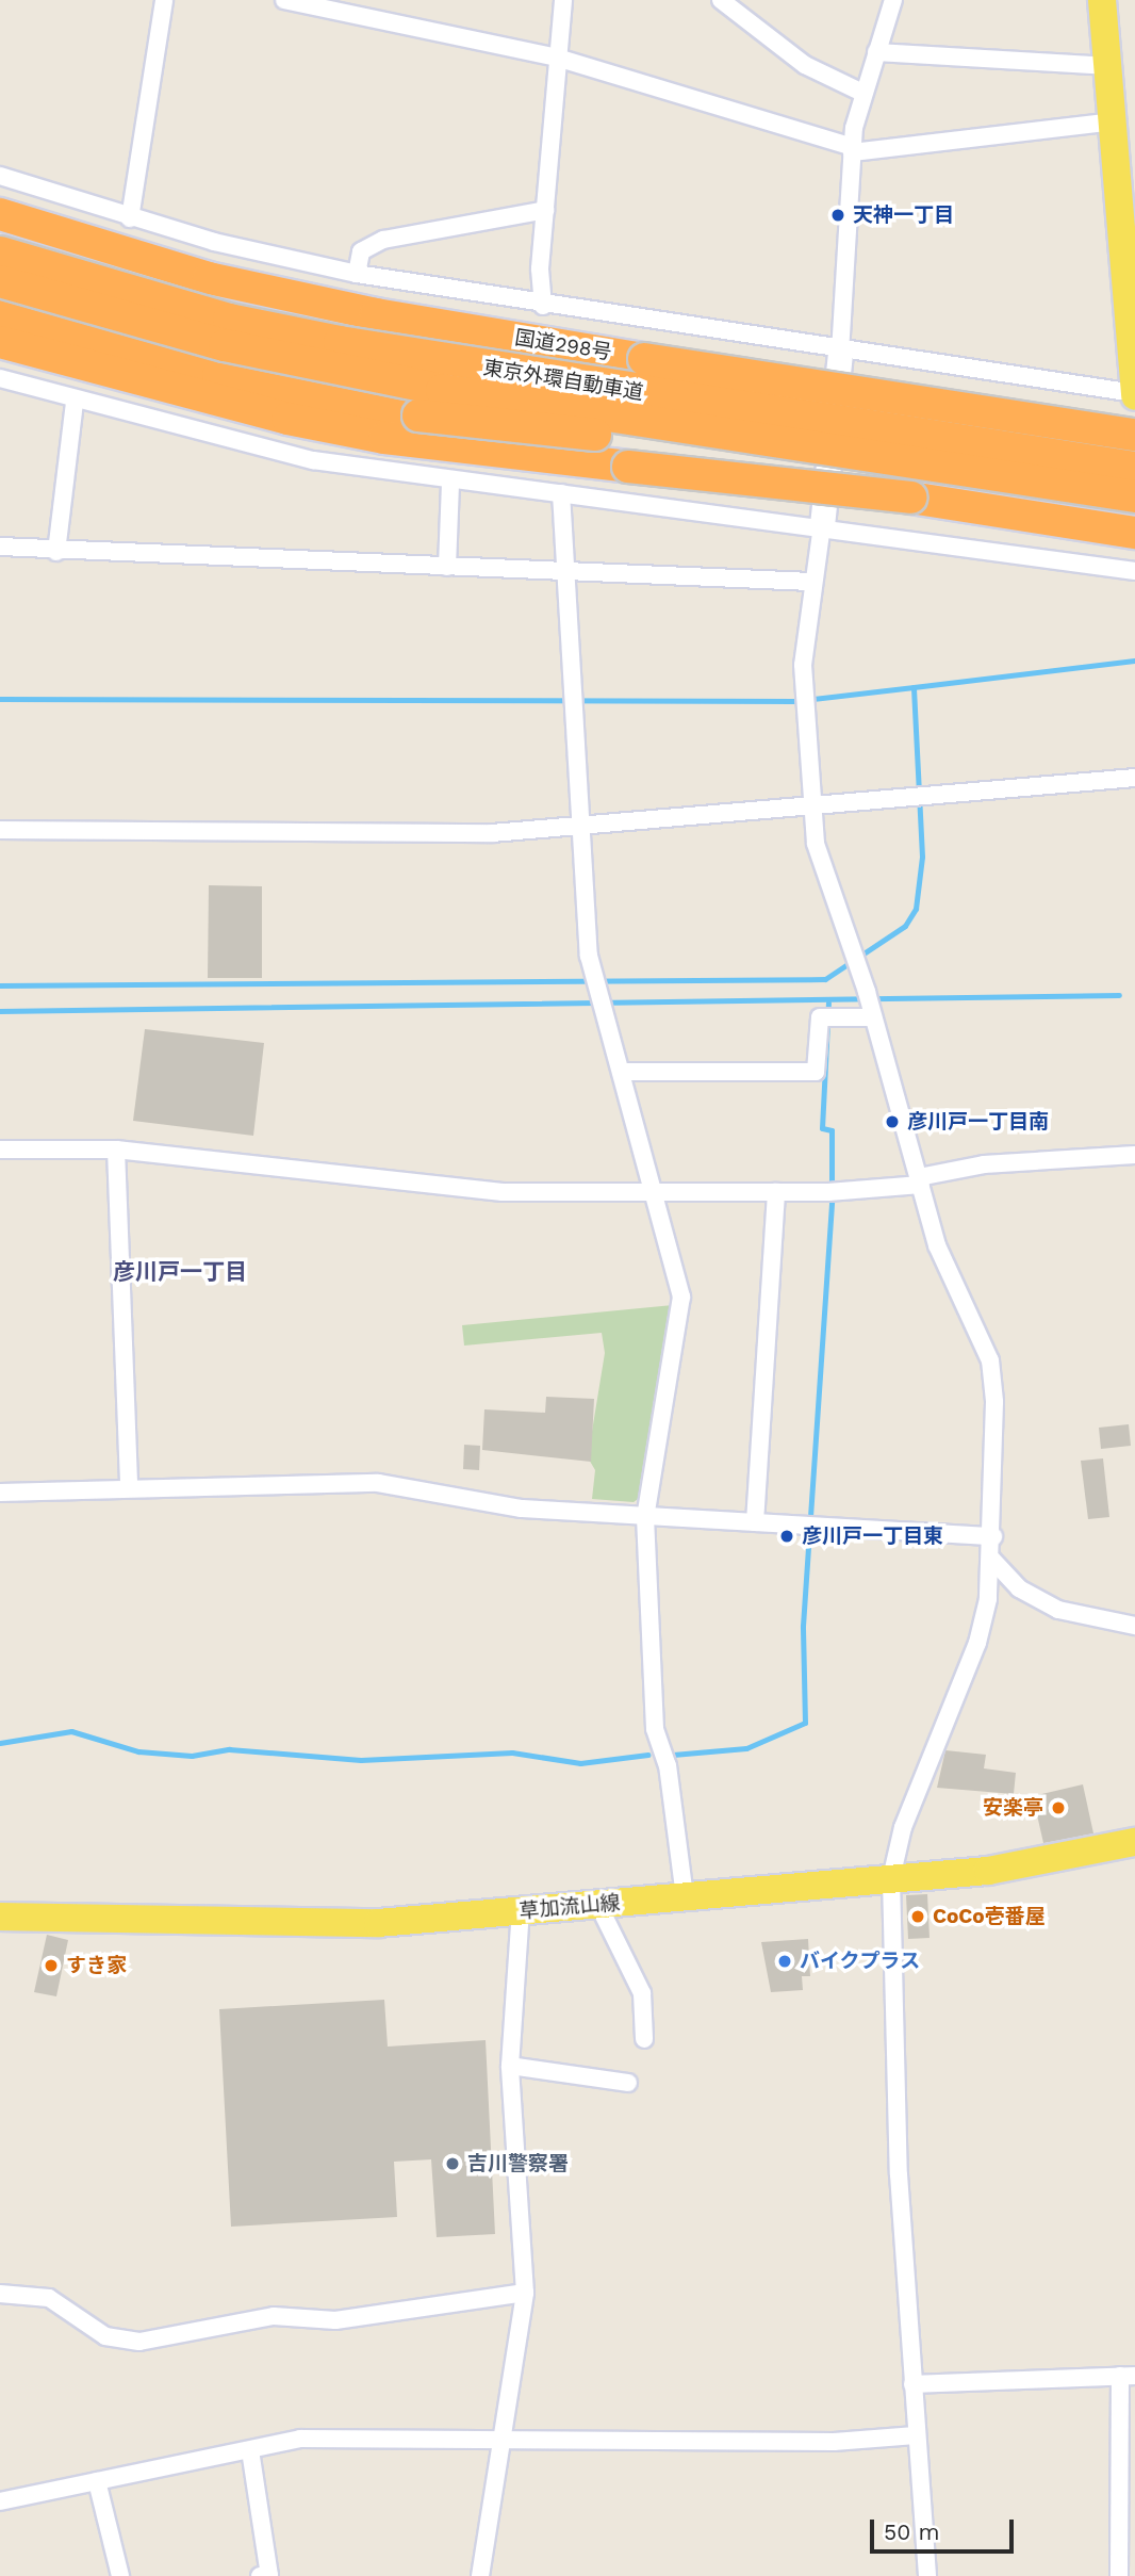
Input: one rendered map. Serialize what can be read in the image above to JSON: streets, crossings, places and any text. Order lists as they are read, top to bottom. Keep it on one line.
{"streets":{"highway":["国道298号","東京外環自動車道"],"main road":["草加流山線"]},"districts":["彦川戸一丁目"],"places":["天神一丁目","彦川戸一丁目南","彦川戸一丁目東","安楽亭","CoCo壱番屋","バイクプラス","すき家","吉川警察署"],"scale_bar":"50 m"}
